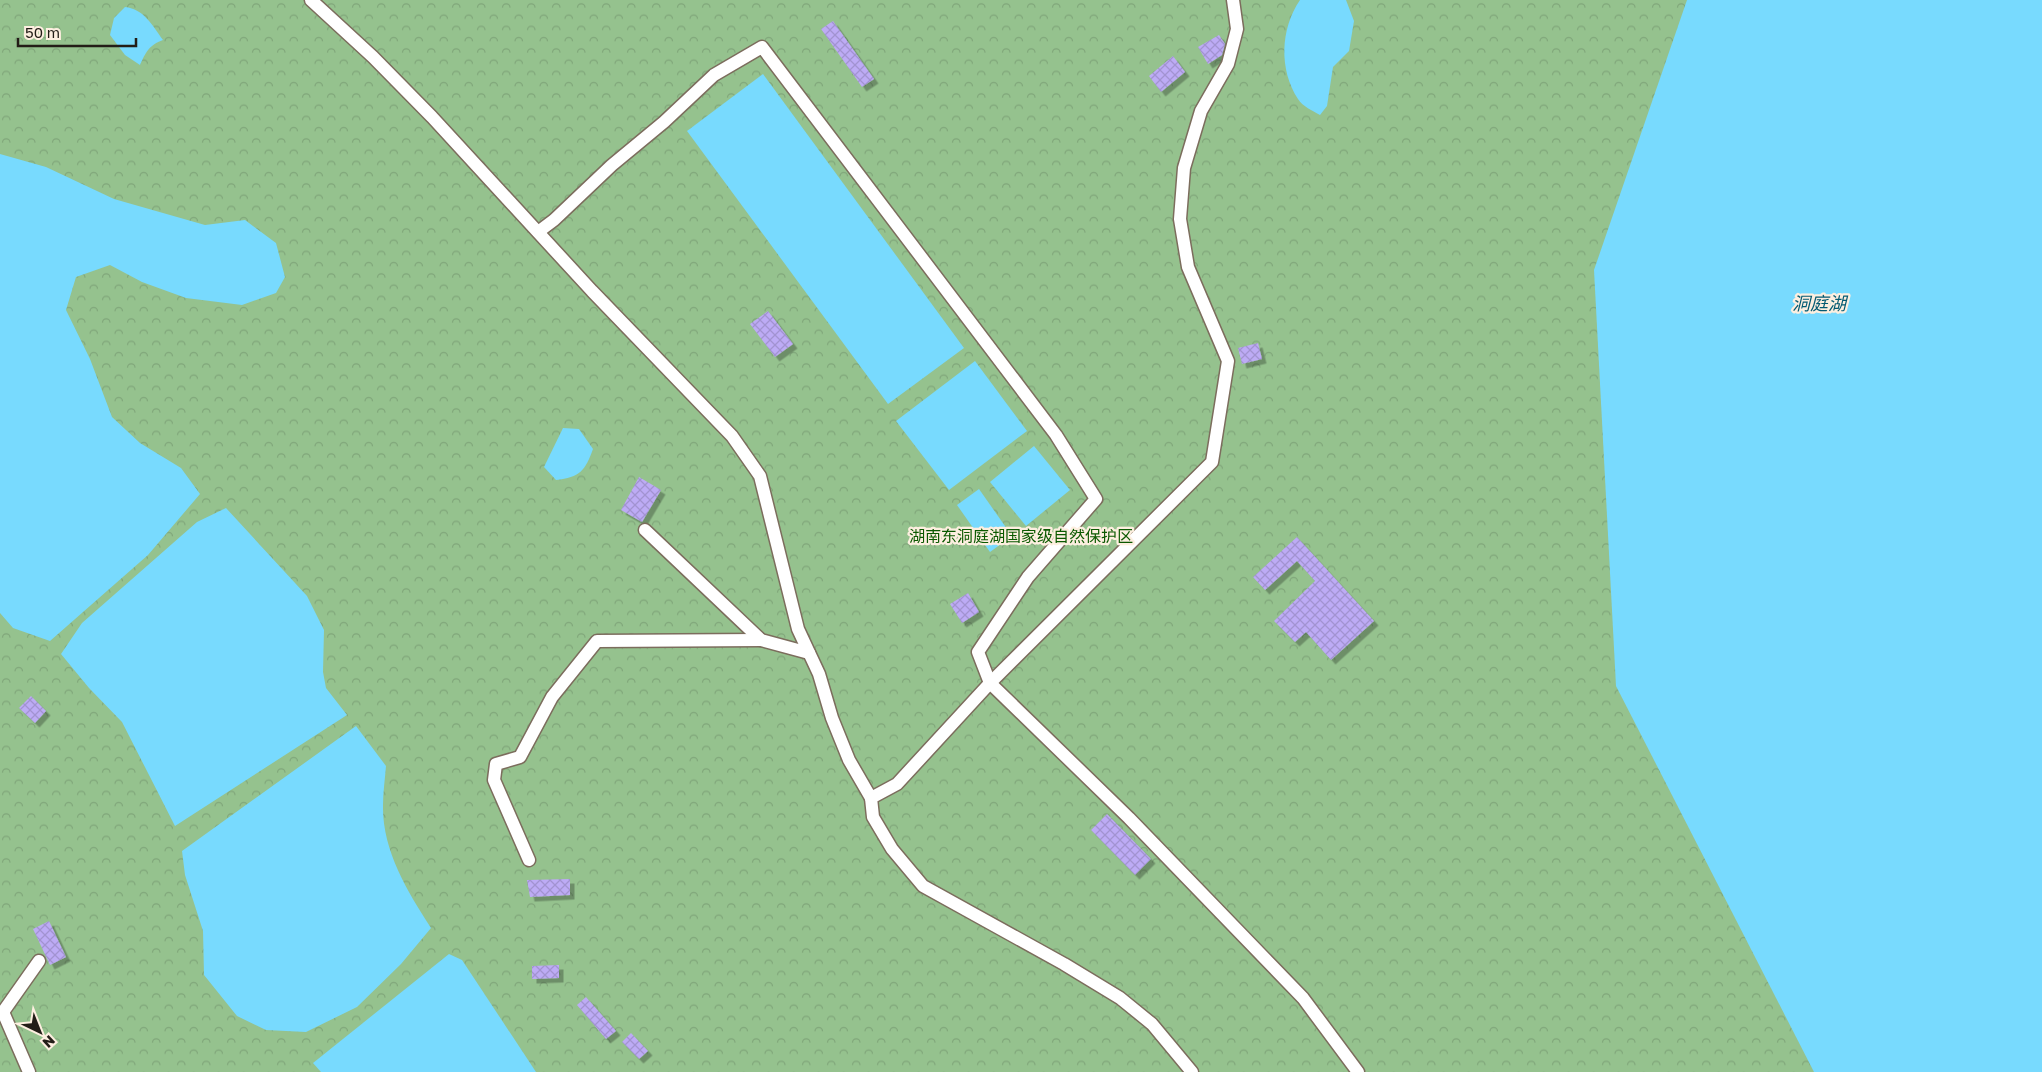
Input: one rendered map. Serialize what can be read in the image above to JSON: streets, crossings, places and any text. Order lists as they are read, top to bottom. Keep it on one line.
{"water":["洞庭湖"],"parks":["湖南东洞庭湖国家级自然保护区"],"scale_bar":"50 m","north":"bottom right"}
